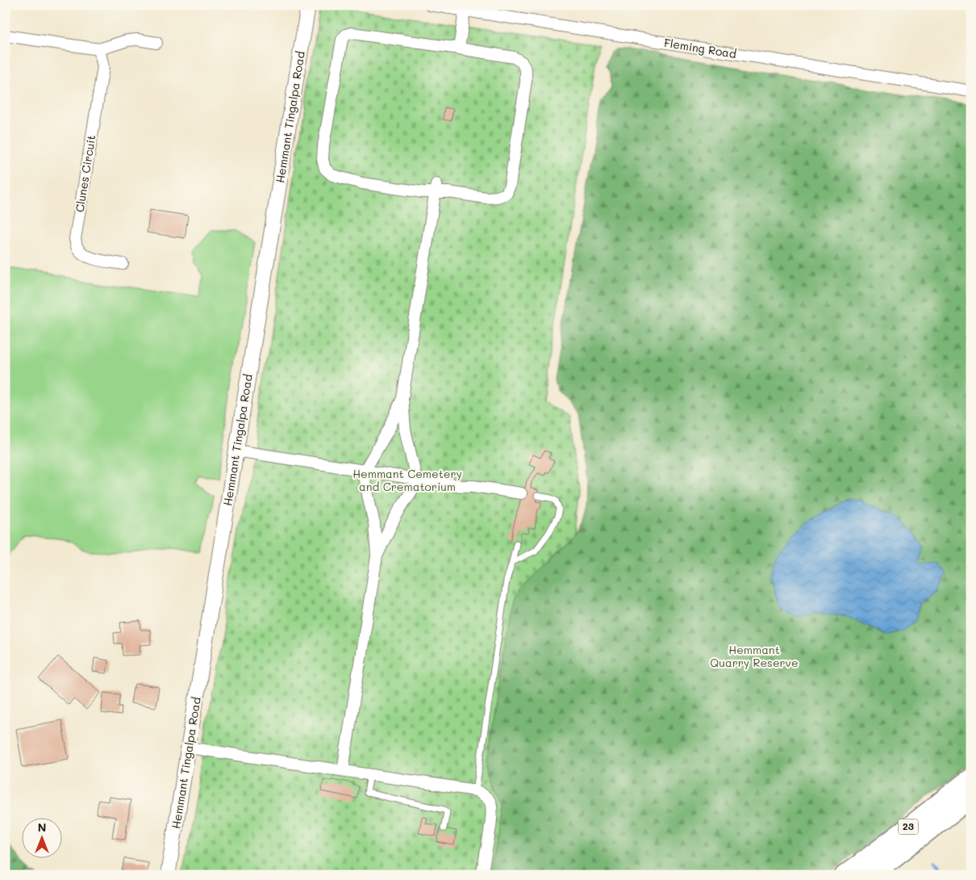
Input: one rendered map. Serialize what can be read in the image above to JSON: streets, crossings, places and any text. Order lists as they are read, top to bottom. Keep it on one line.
{"streets":{"main road":["23"],"street":["Fleming Road","Hemmant Tingalpa Road","Clunes Circuit"]},"parks":["Hemmant Cemetery and Crematorium","Hemmant Quarry Reserve"],"north":"top"}
